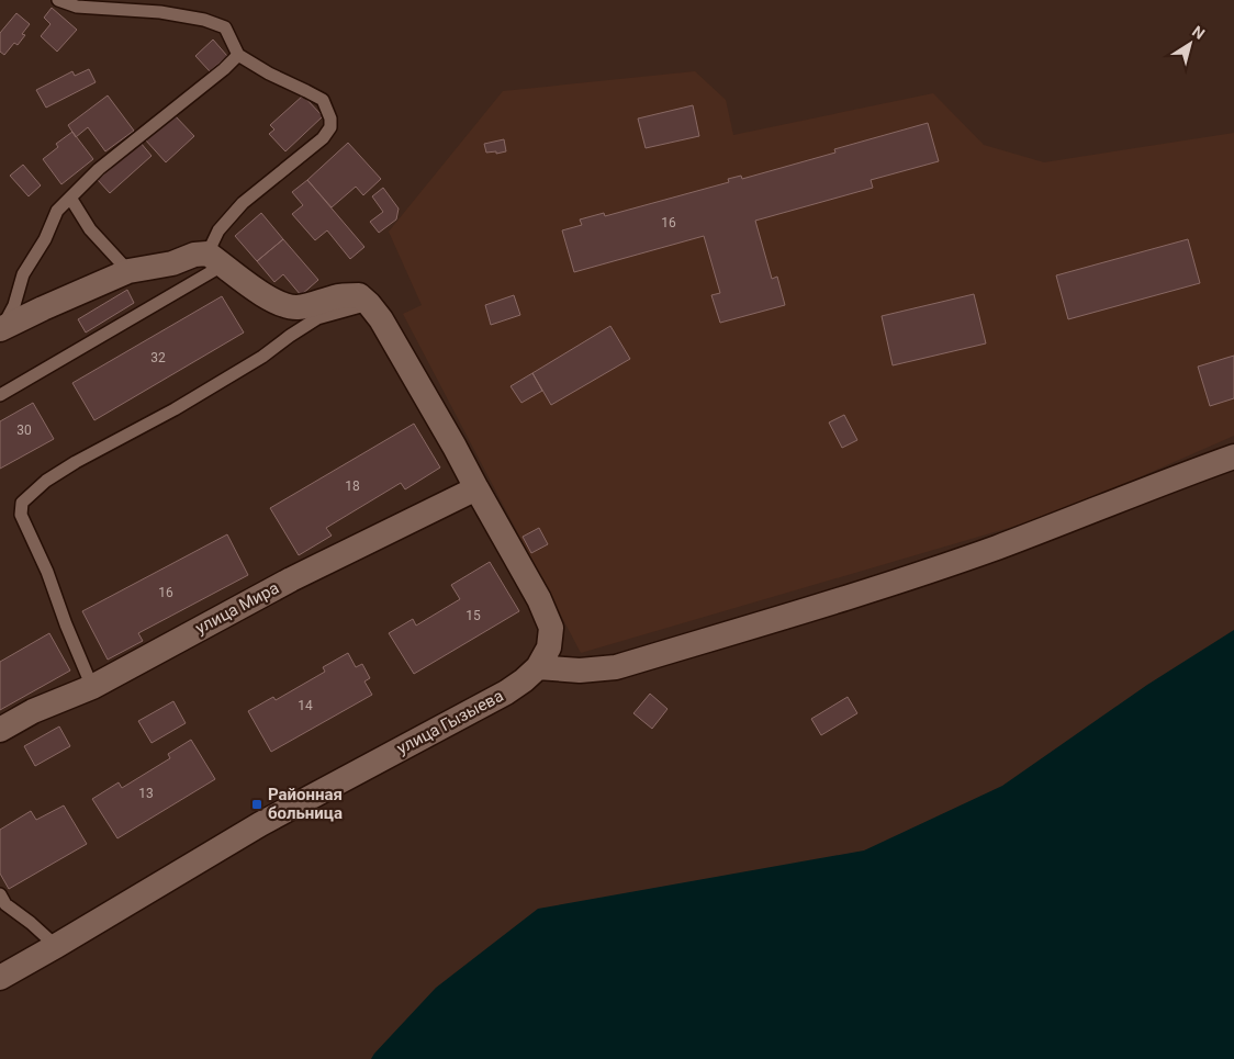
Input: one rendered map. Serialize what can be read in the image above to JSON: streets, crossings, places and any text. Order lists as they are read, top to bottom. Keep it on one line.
{"streets":{"street":["улица Мира","улица Гызыева"]},"crossings":[["улица Мира","улица Гызыева"]],"places":{"transit":["Районная больница"]},"house_numbers":["16","32","30","18","16","15","14","13"],"north":"top right"}
